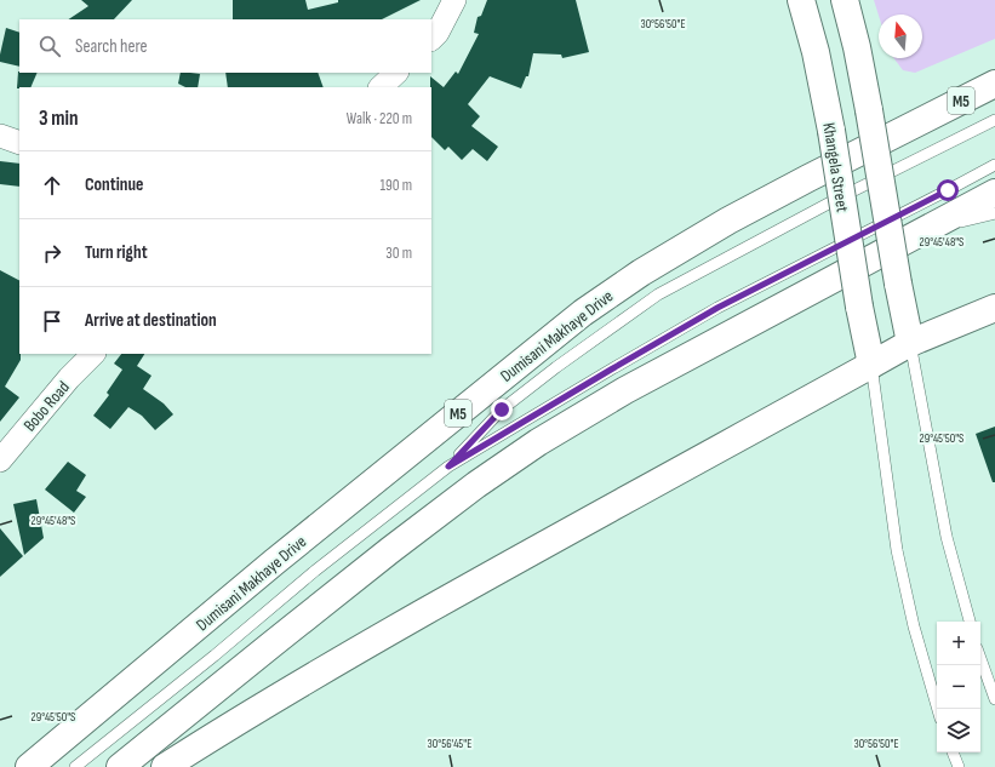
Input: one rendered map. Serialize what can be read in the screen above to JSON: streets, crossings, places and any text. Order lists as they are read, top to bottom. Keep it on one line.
{"streets":{"main road":["M5","Khangela Street","Dumisani Makhaye Drive"],"street":["Bobo Road"]},"north":"top","page":{"search":"Search here","heading":["3 min","Walk · 220 m"],"list":[["Continue","190 m"],["Turn right","30 m"],"Arrive at destination"],"map_buttons":["+","−"]},"coordinates":["30°56'50\"E","29°45'48\"S","29°45'50\"S","30°56'45\"E"]}
